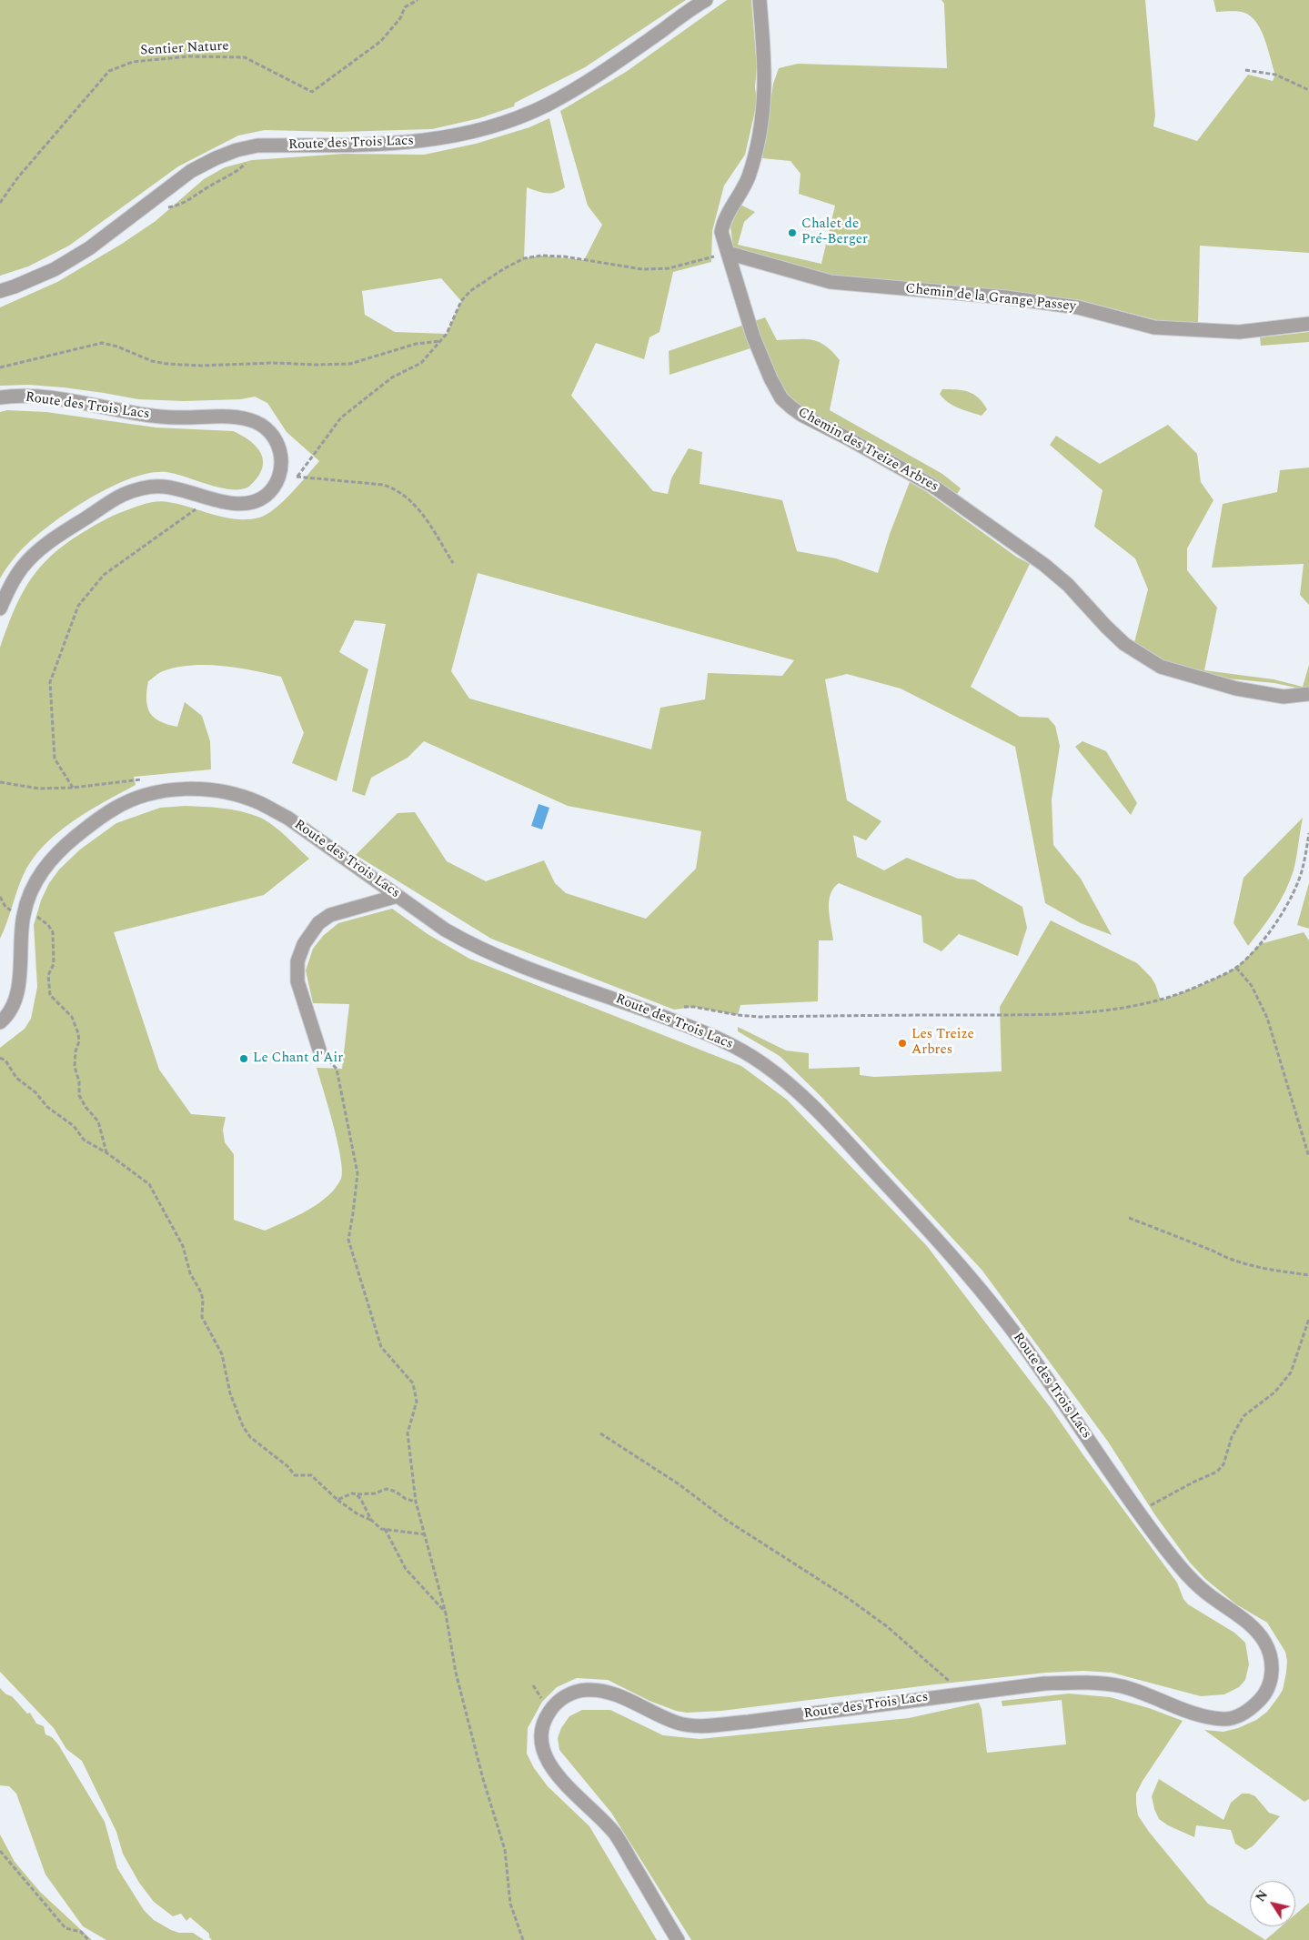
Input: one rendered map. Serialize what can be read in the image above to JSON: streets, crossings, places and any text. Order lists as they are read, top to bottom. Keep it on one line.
{"streets":{"street":["Route des Trois Lacs","Chemin de la Grange Passey","Chemin des Treize Arbres"],"path":["Sentier Nature"]},"crossings":[["Chemin de la Grange Passey","Chemin des Treize Arbres"]],"places":["Chalet de Pré-Berger","Les Treize Arbres","Le Chant d'Air"],"north":"top left"}
